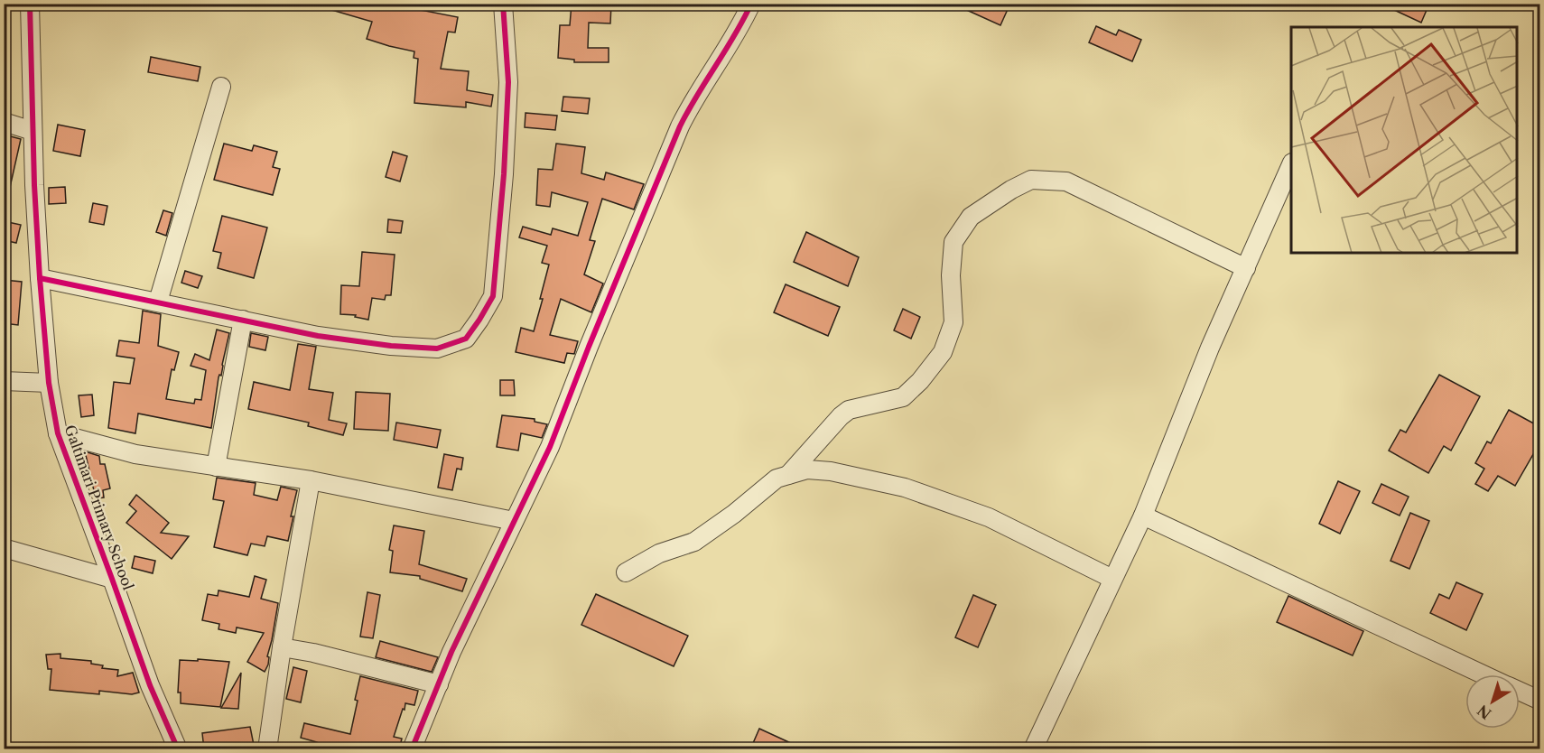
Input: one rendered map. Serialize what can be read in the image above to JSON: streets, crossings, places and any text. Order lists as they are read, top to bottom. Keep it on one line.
{"streets":{"street":["Galtimari Primary School"]},"north":"bottom left"}
